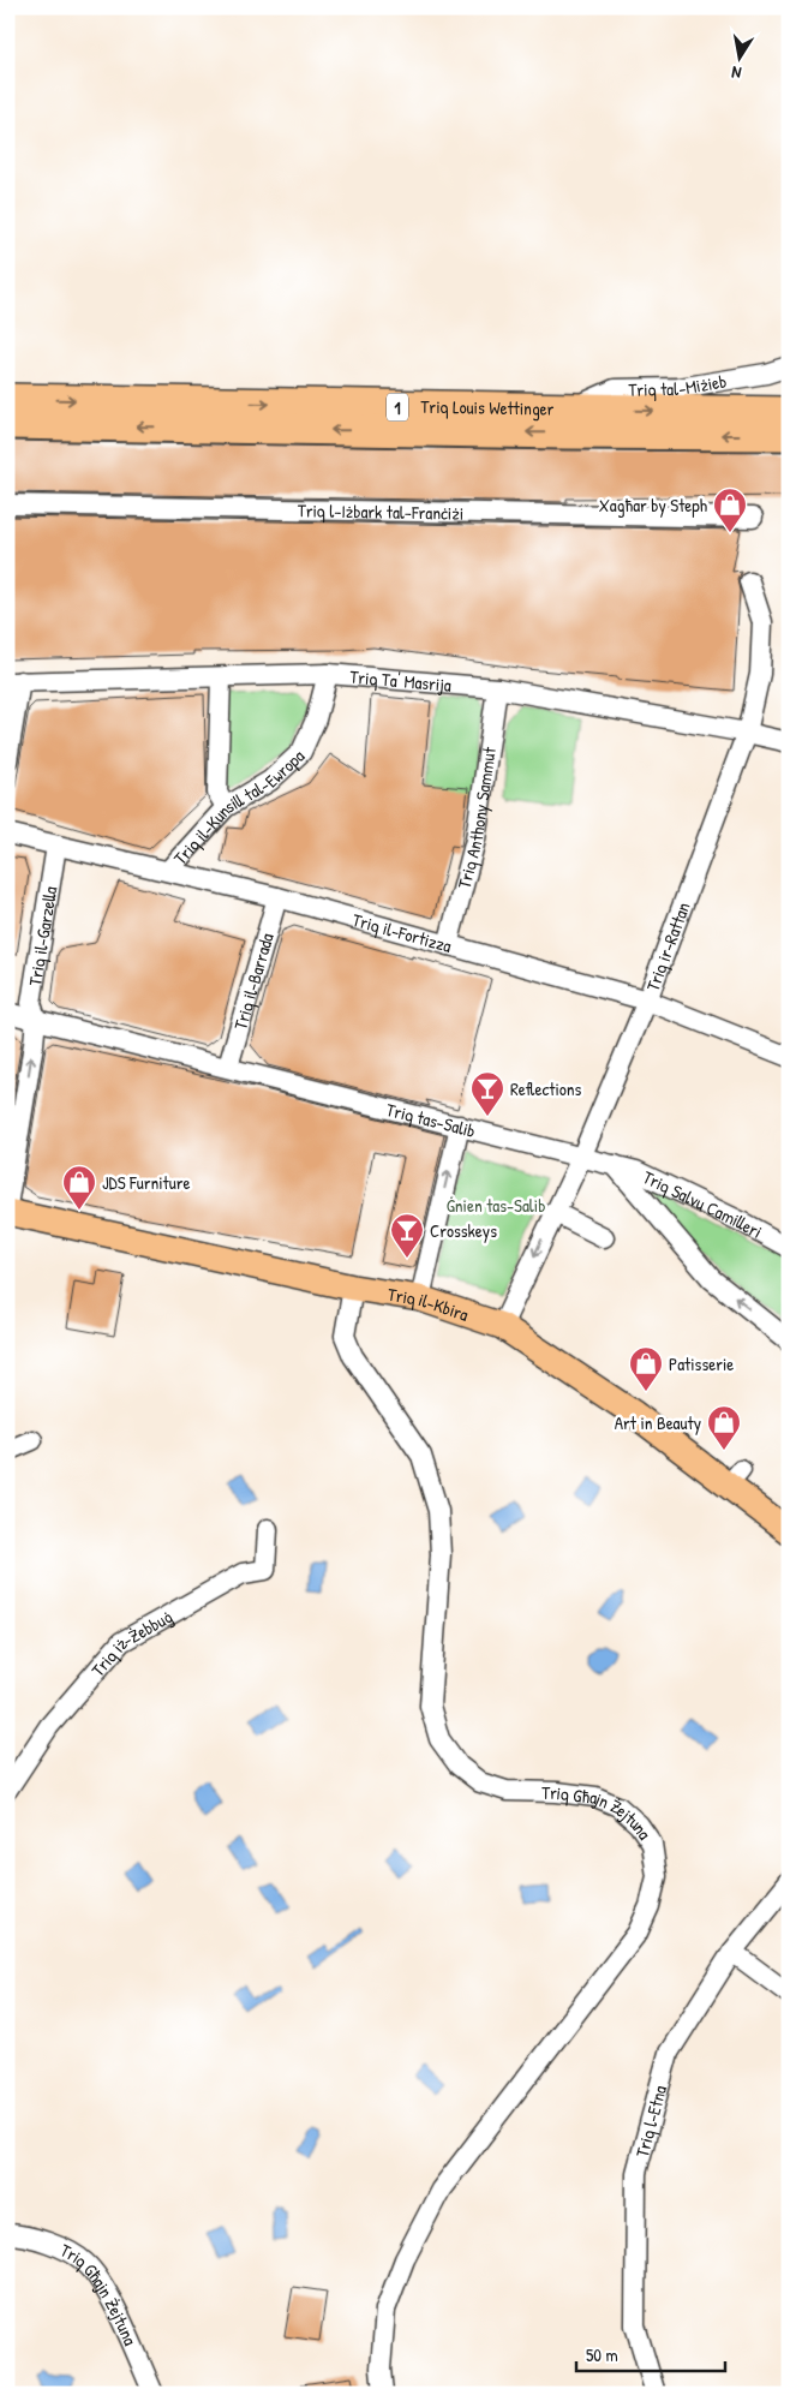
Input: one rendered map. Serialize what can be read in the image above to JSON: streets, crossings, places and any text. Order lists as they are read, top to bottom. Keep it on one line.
{"streets":{"highway":["1","Triq Louis Wettinger"],"main road":["Triq il-Kbira"],"street":["Triq tal-Miżieb","Triq l-Iżbark tal-Franċiżi","Triq Ta' Masrija","Triq il-Kunsill tal-Ewropa","Triq Anthony Sammut","Triq il-Fortizza","Triq il-Garzella","Triq ir-Rattan","Triq il-Barrada","Triq tas-Salib","Triq Salvu Camilleri","Triq iż-Żebbuġ","Triq Għajn Żejtuna","Triq l-Etna"]},"crossings":[["Triq tal-Miżieb","Triq Louis Wettinger"],["Triq Ta' Masrija","Triq il-Kunsill tal-Ewropa"],["Triq Ta' Masrija","Triq Anthony Sammut"],["Triq Ta' Masrija","Triq ir-Rattan"],["Triq il-Kunsill tal-Ewropa","Triq il-Fortizza"],["Triq Anthony Sammut","Triq il-Fortizza"],["Triq il-Fortizza","Triq il-Garzella"],["Triq il-Fortizza","Triq ir-Rattan"],["Triq il-Fortizza","Triq il-Barrada"],["Triq il-Garzella","Triq tas-Salib"],["Triq ir-Rattan","Triq tas-Salib"],["Triq ir-Rattan","Triq il-Kbira"],["Triq il-Barrada","Triq tas-Salib"],["Triq tas-Salib","Triq Salvu Camilleri"],["Triq il-Kbira","Triq Għajn Żejtuna"]],"one_way":["Triq il-Garzella"],"parks":["Ġnien tas-Salib"],"places":{"shop":["Xagħar by Steph","JDS Furniture","Patisserie","Art in Beauty"],"bar":["Reflections","Crosskeys"]},"scale_bar":"50 m","north":"bottom"}
